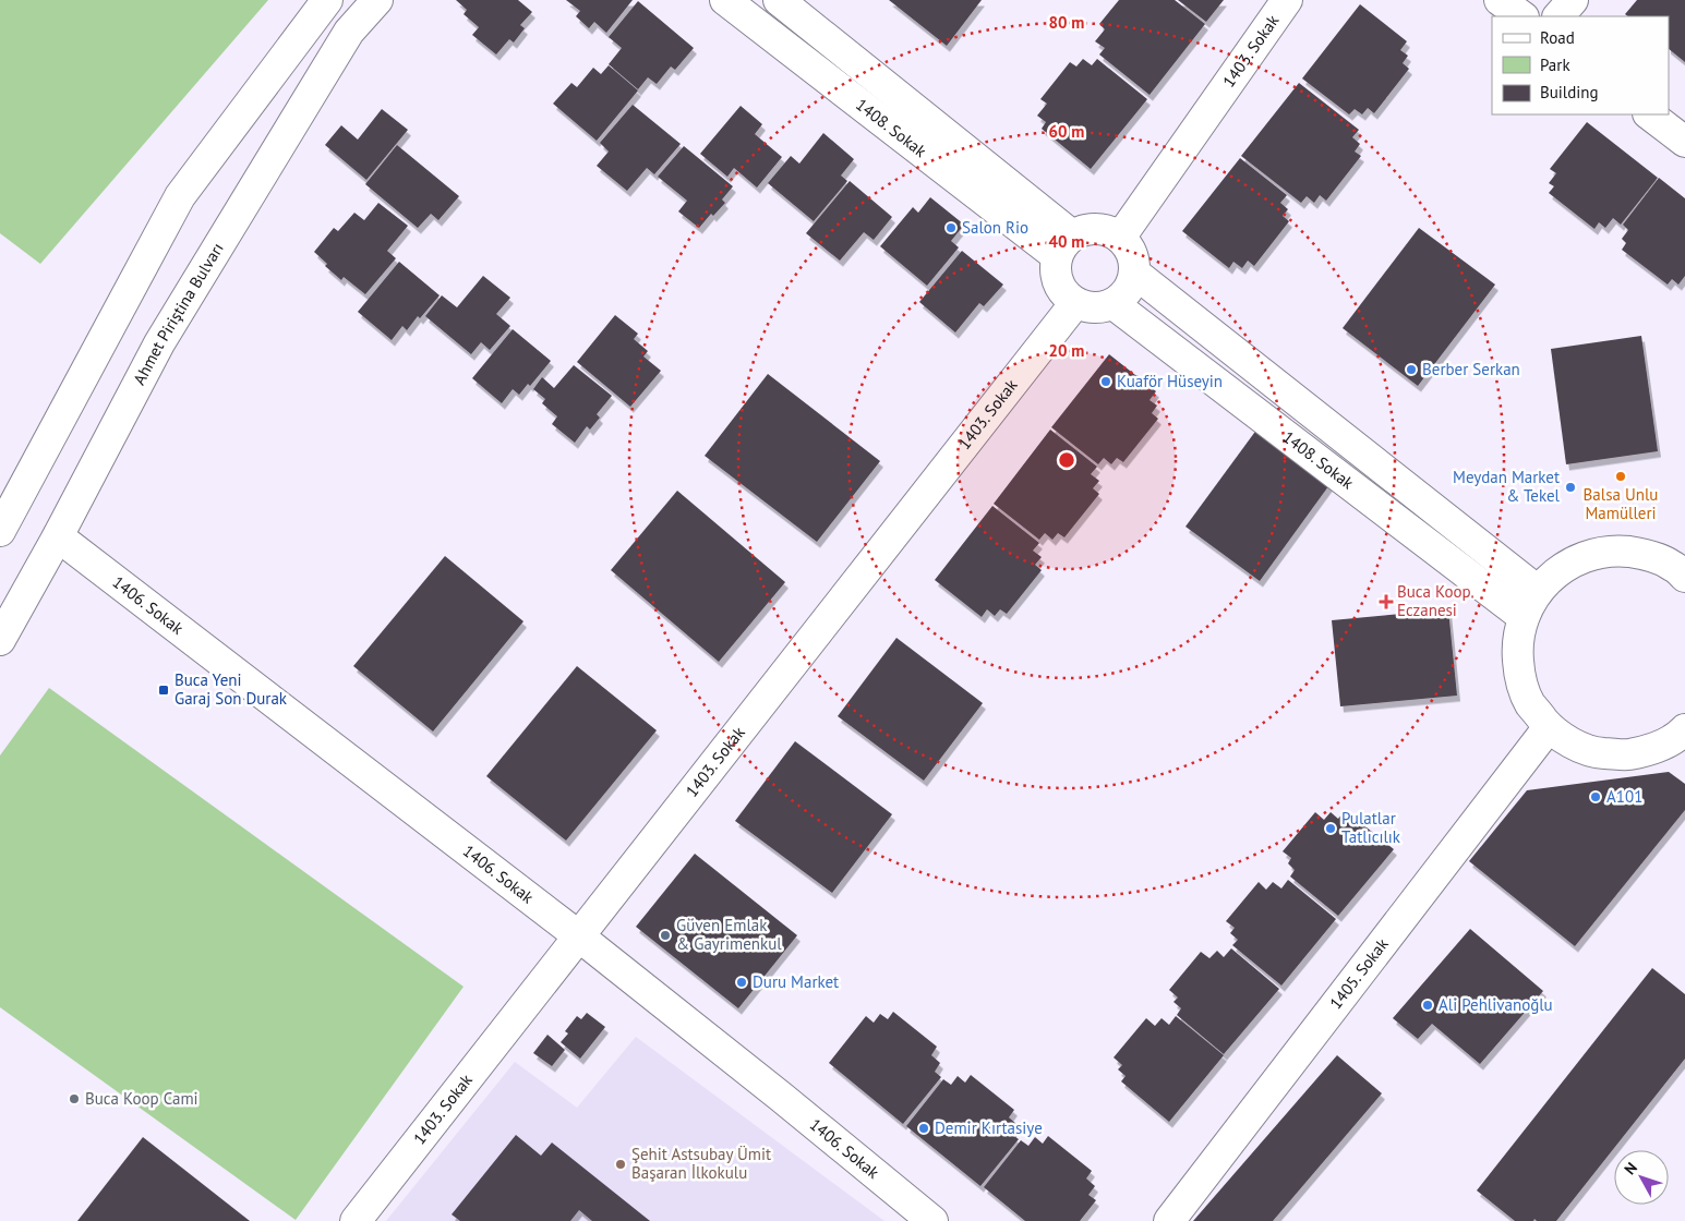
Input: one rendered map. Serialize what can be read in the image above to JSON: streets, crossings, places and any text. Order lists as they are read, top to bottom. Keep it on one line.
{"streets":{"street":["1403. Sokak","1408. Sokak","Ahmet Piriştina Bulvarı","1406. Sokak","1405. Sokak"]},"crossings":[["1403. Sokak","1408. Sokak"],["1403. Sokak","1406. Sokak"],["Ahmet Piriştina Bulvarı","1406. Sokak"]],"places":{"other":["Salon Rio","Berber Serkan","Kuaför Hüseyin","Balsa Unlu Mamülleri","Meydan Market & Tekel","A101","Pulatlar Tatlıcılık","Güven Emlak & Gayrimenkul","Duru Market","Ali Pehlivanoğlu","Buca Koop Cami","Demir Kırtasiye","Şehit Astsubay Ümit Başaran İlkokulu"],"health":["Buca Koop. Eczanesi"],"transit":["Buca Yeni Garaj Son Durak"]},"legend":["Road","Park","Building"],"north":"top left","rings":["80 m","60 m","40 m","20 m"]}
